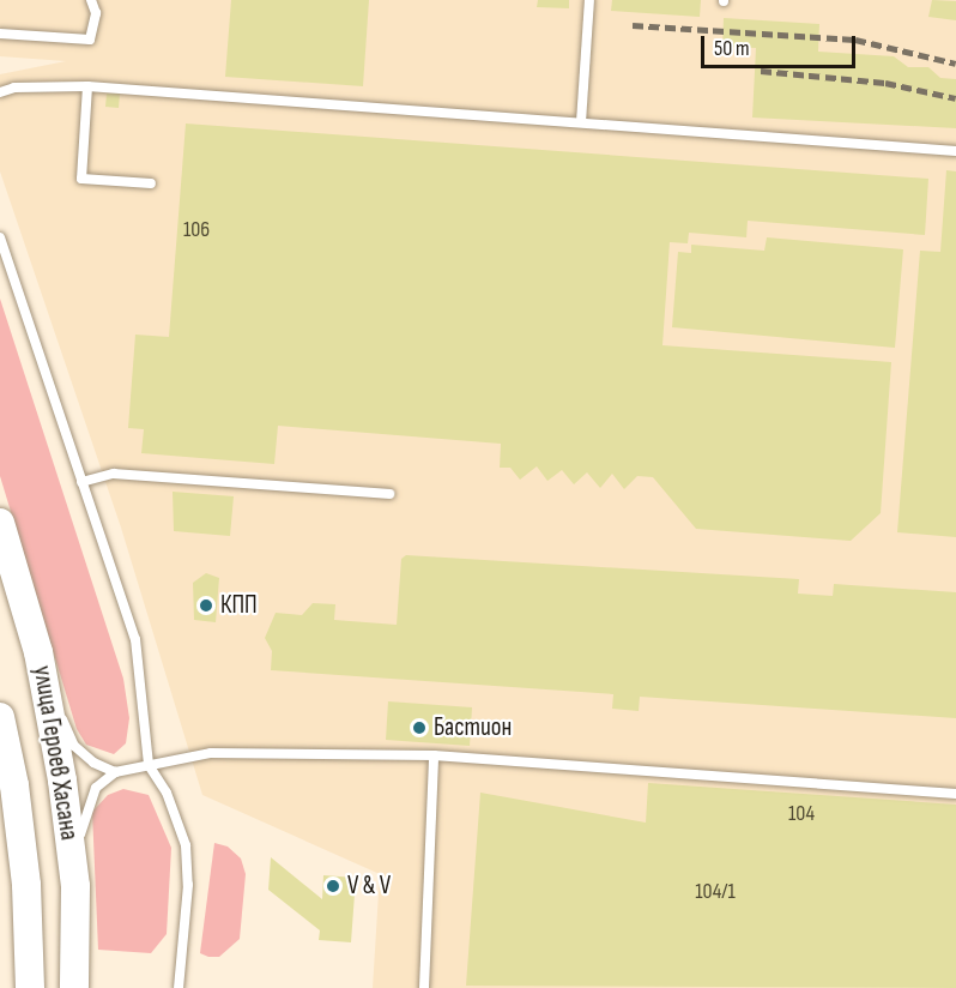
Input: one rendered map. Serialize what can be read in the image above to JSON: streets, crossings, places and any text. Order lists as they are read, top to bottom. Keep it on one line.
{"streets":{"main road":["улица Героев Хасана"]},"places":["КПП","Бастион","V & V"],"house_numbers":["106","104","104/1"],"scale_bar":"50 m"}
